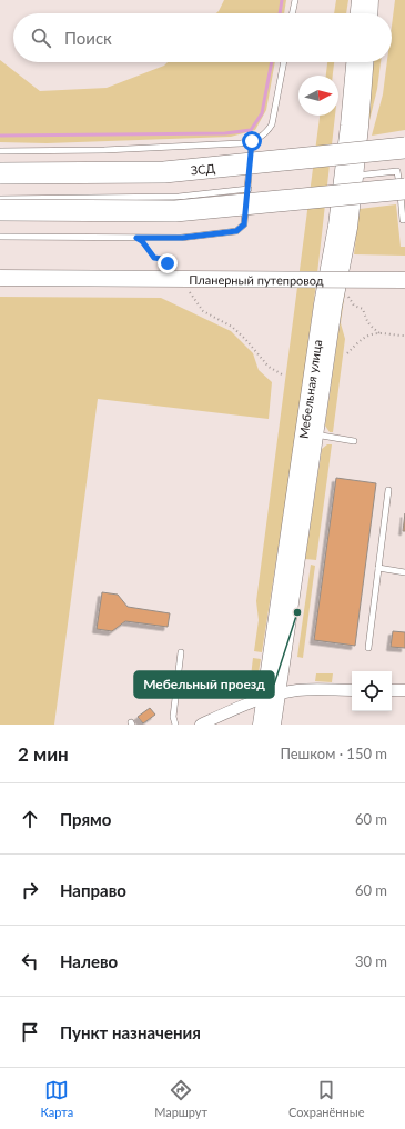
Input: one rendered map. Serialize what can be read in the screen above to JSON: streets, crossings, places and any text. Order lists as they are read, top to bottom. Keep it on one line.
{"streets":{"highway":["ЗСД"],"street":["Планерный путепровод","Мебельная улица"]},"places":["Мебельный проезд"],"north":"right","page":{"search":"Поиск","heading":["2 мин","Пешком · 150 m"],"list":[["Прямо","60 m"],["Направо","60 m"],["Налево","30 m"],"Пункт назначения"],"nav":["Карта","Маршрут","Сохранённые"]}}
